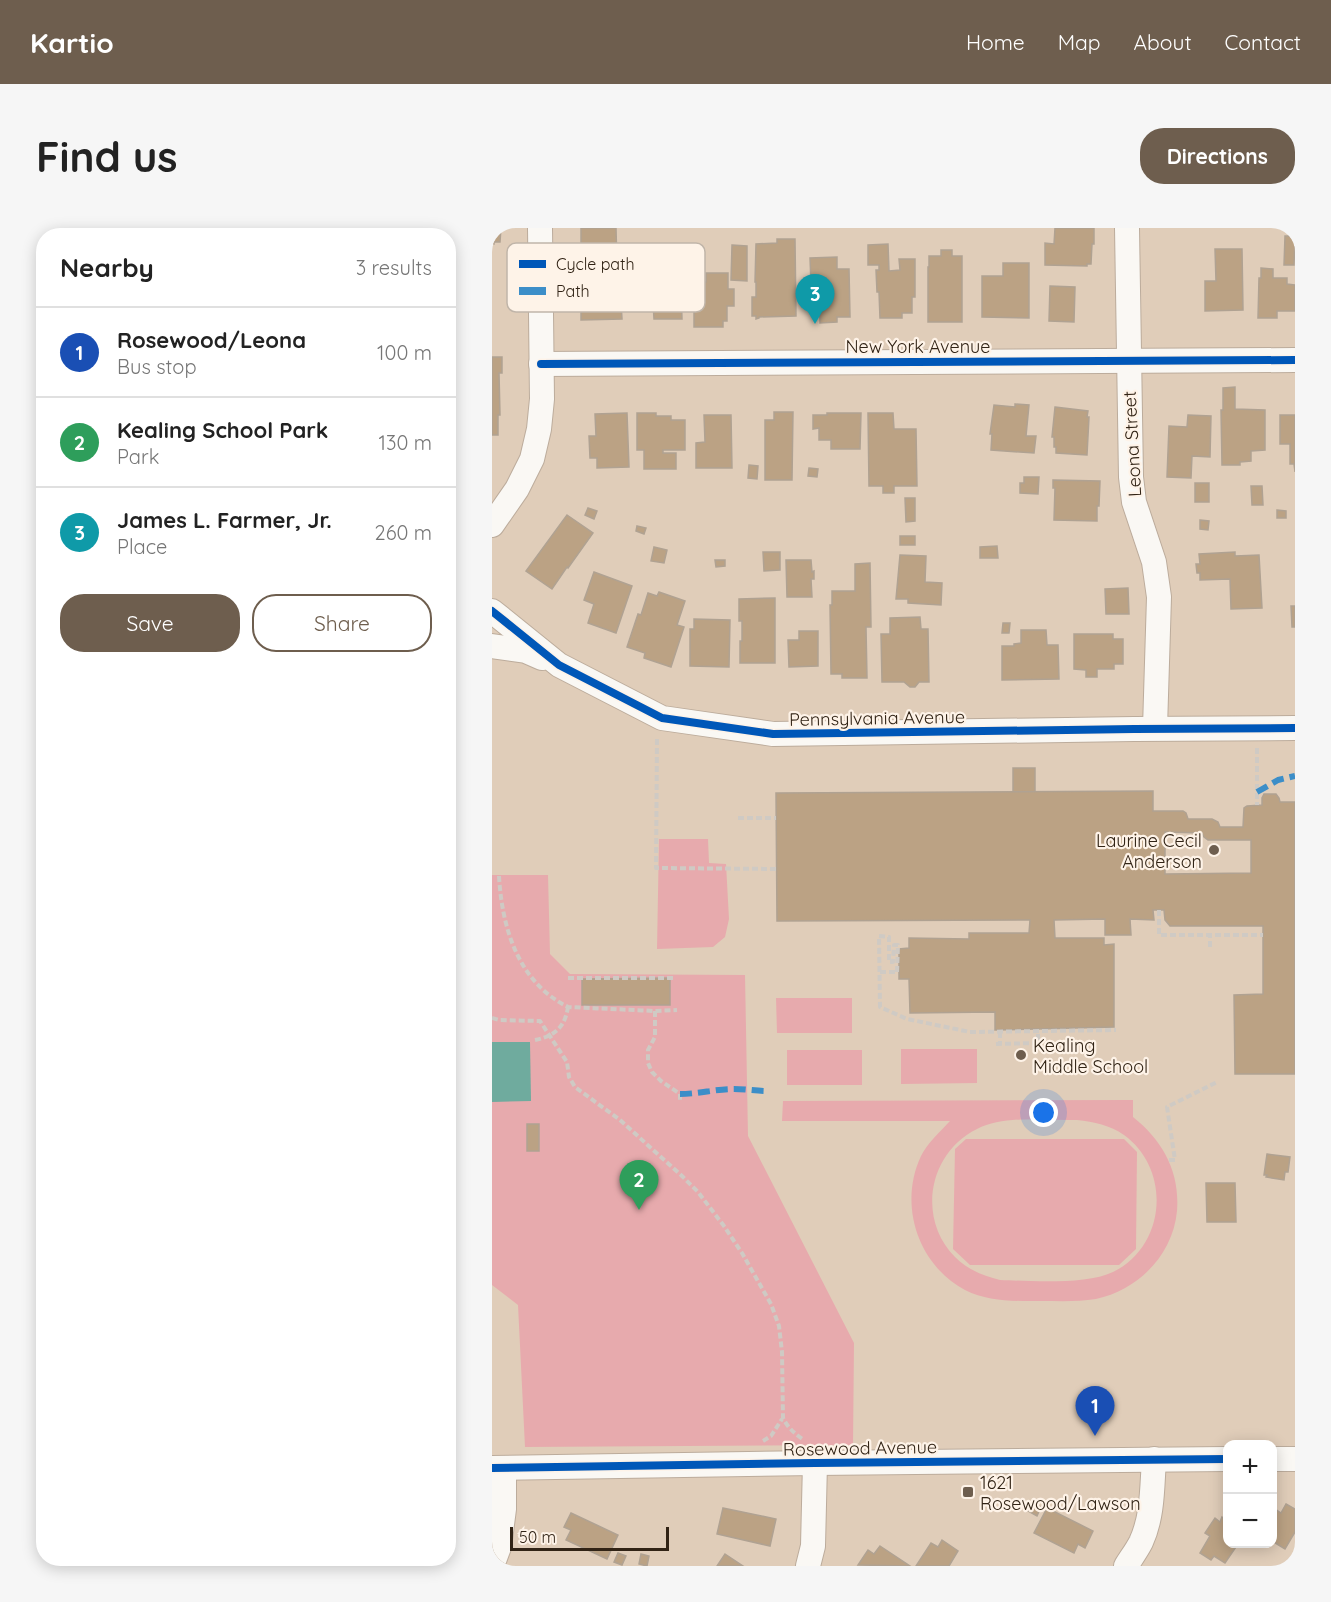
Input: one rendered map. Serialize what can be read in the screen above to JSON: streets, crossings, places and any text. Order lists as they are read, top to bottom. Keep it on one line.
{"streets":{"street":["New York Avenue","Leona Street","Pennsylvania Avenue","Rosewood Avenue"]},"crossings":[["New York Avenue","Leona Street"],["Leona Street","Pennsylvania Avenue"]],"places":{"other":["Laurine Cecil Anderson","Kealing Middle School"],"transit":["1621 Rosewood/Lawson"]},"legend":["Cycle path","Path"],"scale_bar":"50 m","page":{"header":"Kartio","nav":["Home","Map","About","Contact"],"buttons":["Directions",["Save","Share"]],"title":"Find us","heading":["Nearby","3 results"],"pins":["3","2","1"],"list":[{"mark":"1","name":"Rosewood/Leona","note":"Bus stop","value":"100 m"},{"mark":"2","name":"Kealing School Park","note":"Park","value":"130 m"},{"mark":"3","name":"James L. Farmer, Jr.","note":"Place","value":"260 m"}],"map_buttons":["+","−"],"scale":"50 m"}}
